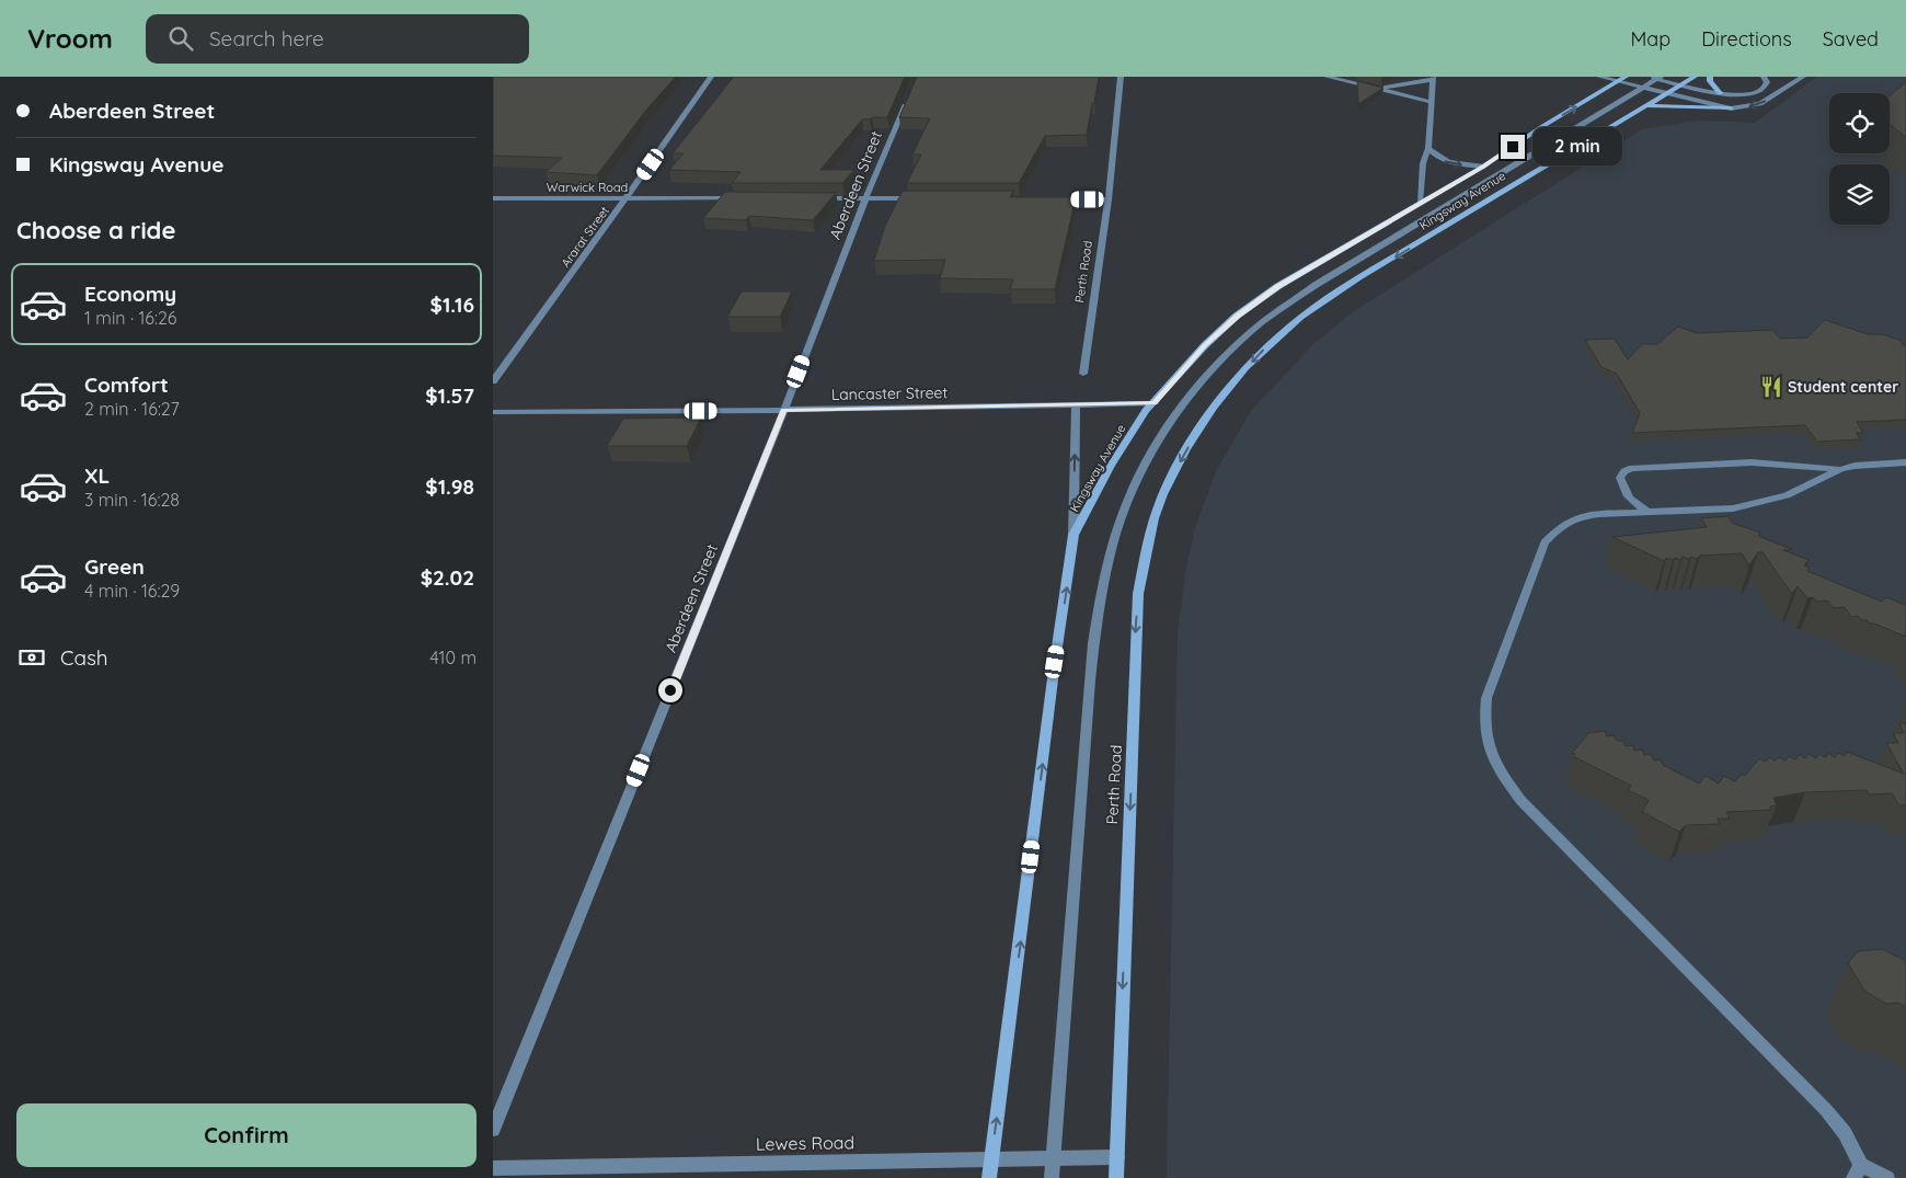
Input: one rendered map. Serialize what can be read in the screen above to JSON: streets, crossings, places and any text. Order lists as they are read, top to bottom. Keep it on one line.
{"streets":{"main road":["Kingsway Avenue","Perth Road"],"street":["Aberdeen Street","Warwick Road","Ararat Street","Lancaster Street","Lewes Road"]},"crossings":[["Aberdeen Street","Lancaster Street"],["Warwick Road","Ararat Street"],["Kingsway Avenue","Perth Road"],["Kingsway Avenue","Lancaster Street"],["Perth Road","Lewes Road"]],"one_way":["Perth Road"],"places":{"restaurant":["Student center"]},"page":{"header":"Vroom","search":"Search here","nav":["Map","Directions","Saved"],"banner":["Aberdeen Street","Kingsway Avenue"],"bubble":"2 min","heading":"Choose a ride","list":[{"name":"Economy","note":"1 min · 16:26","value":"$1.16"},{"name":"Comfort","note":"2 min · 16:27","value":"$1.57"},{"name":"XL","note":"3 min · 16:28","value":"$1.98"},{"name":"Green","note":"4 min · 16:29","value":"$2.02"}],"pay":["Cash","410 m"],"buttons":"Confirm"}}
